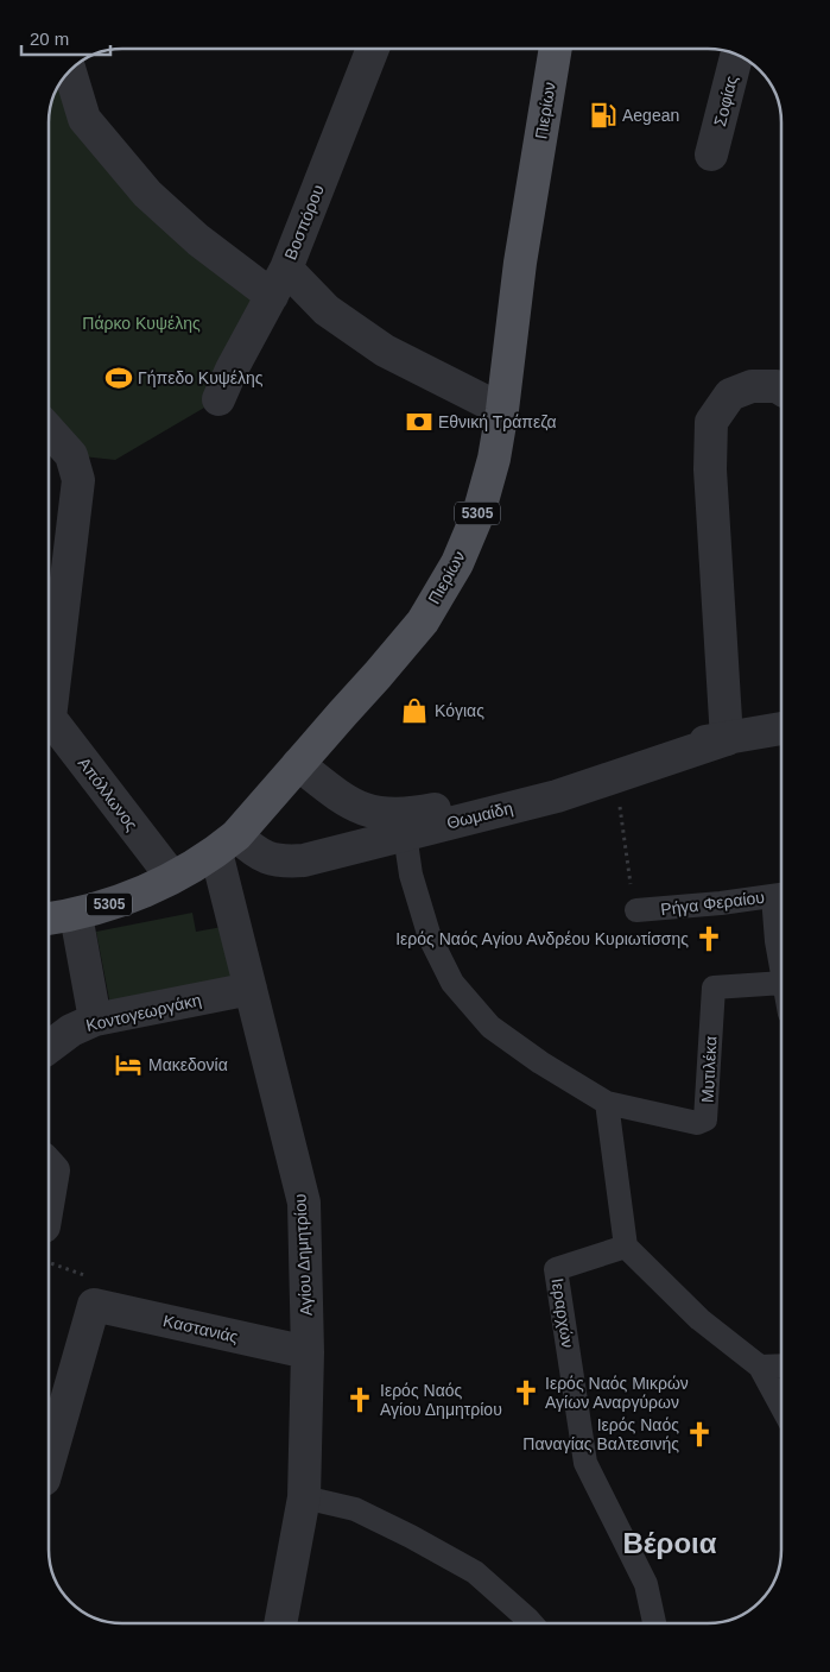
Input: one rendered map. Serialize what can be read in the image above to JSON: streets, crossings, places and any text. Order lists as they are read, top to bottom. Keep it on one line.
{"streets":{"main road":["Πιερίων","5305"],"street":["Σοφίας","Βοσπόρου","Απόλλωνος","Θωμαίδη","Ρήγα Φεραίου","Κοντογεωργάκη","Μυτιλέκα","Αγίου Δημητρίου","Ιεραρχών","Καστανιάς"]},"crossings":[["Πιερίων","5305"],["Πιερίων","Απόλλωνος"],["Πιερίων","Θωμαίδη"],["Πιερίων","Αγίου Δημητρίου"],["5305","Απόλλωνος"],["Θωμαίδη","Αγίου Δημητρίου"],["Κοντογεωργάκη","Αγίου Δημητρίου"],["Αγίου Δημητρίου","Καστανιάς"]],"districts":["Βέροια"],"parks":["Πάρκο Κυψέλης"],"places":{"fuel station":["Aegean"],"sports":["Γήπεδο Κυψέλης"],"bank":["Εθνική Τράπεζα"],"shop":["Κόγιας"],"church":["Ιερός Ναός Αγίου Ανδρέου Κυριωτίσσης","Ιερός Ναός Μικρών Αγίων Αναργύρων","Ιερός Ναός Αγίου Δημητρίου","Ιερός Ναός Παναγίας Βαλτεσινής"],"hotel":["Μακεδονία"]},"scale_bar":"20 m"}
